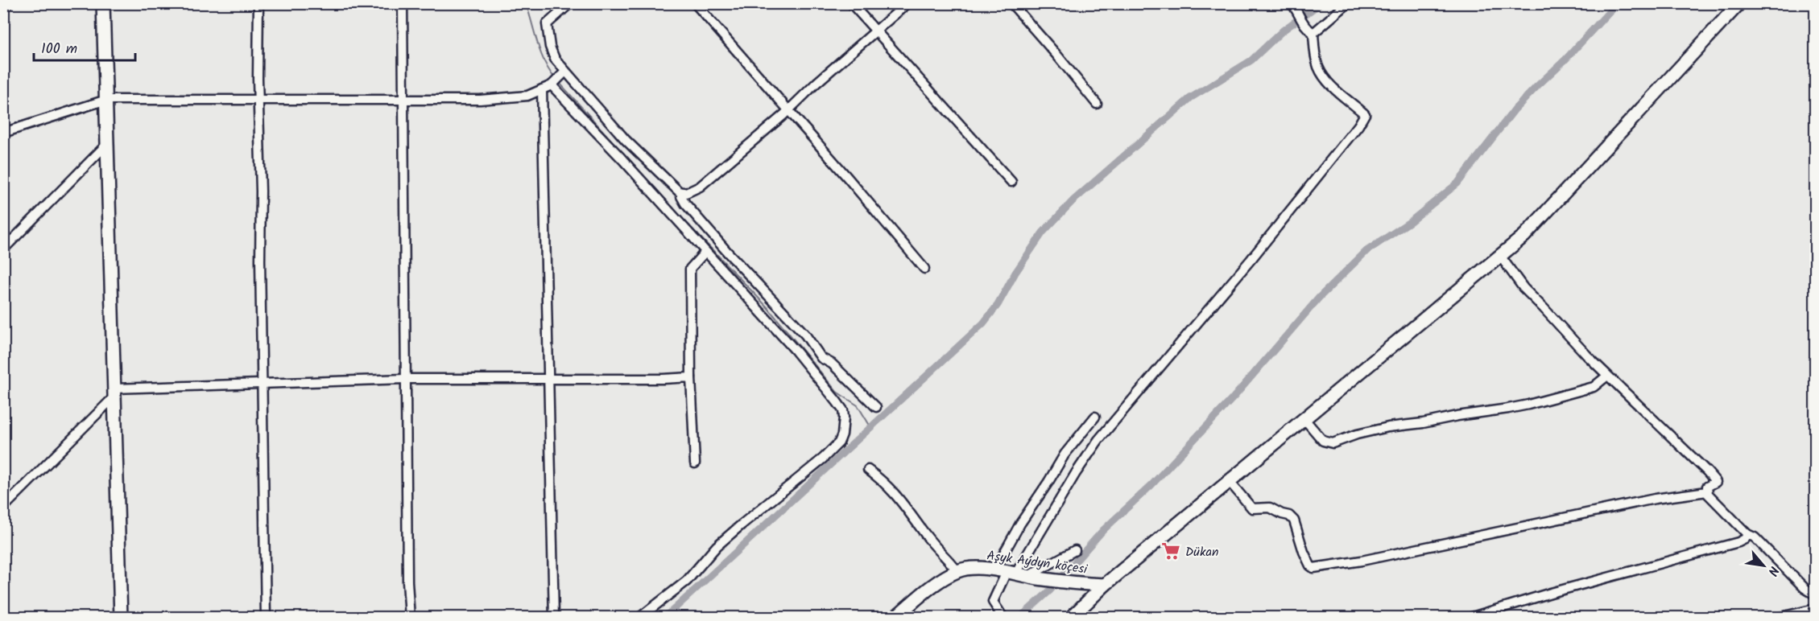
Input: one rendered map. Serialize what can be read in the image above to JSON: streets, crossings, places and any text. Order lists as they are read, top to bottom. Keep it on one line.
{"streets":{"main road":["Aşyk Aýdyn köçesi"]},"places":{"supermarket":["Dükan"]},"scale_bar":"100 m","north":"bottom right"}
